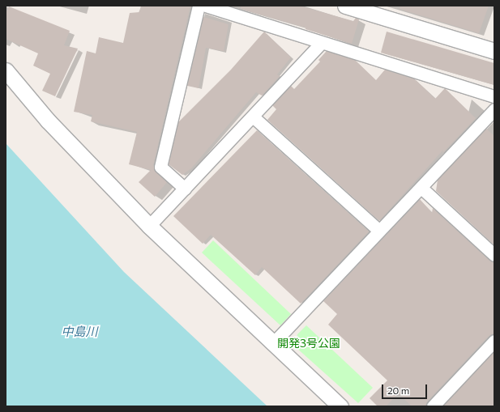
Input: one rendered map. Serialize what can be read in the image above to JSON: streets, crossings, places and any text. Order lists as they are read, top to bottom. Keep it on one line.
{"water":["中島川"],"parks":["開発3号公園"],"scale_bar":"20 m"}
